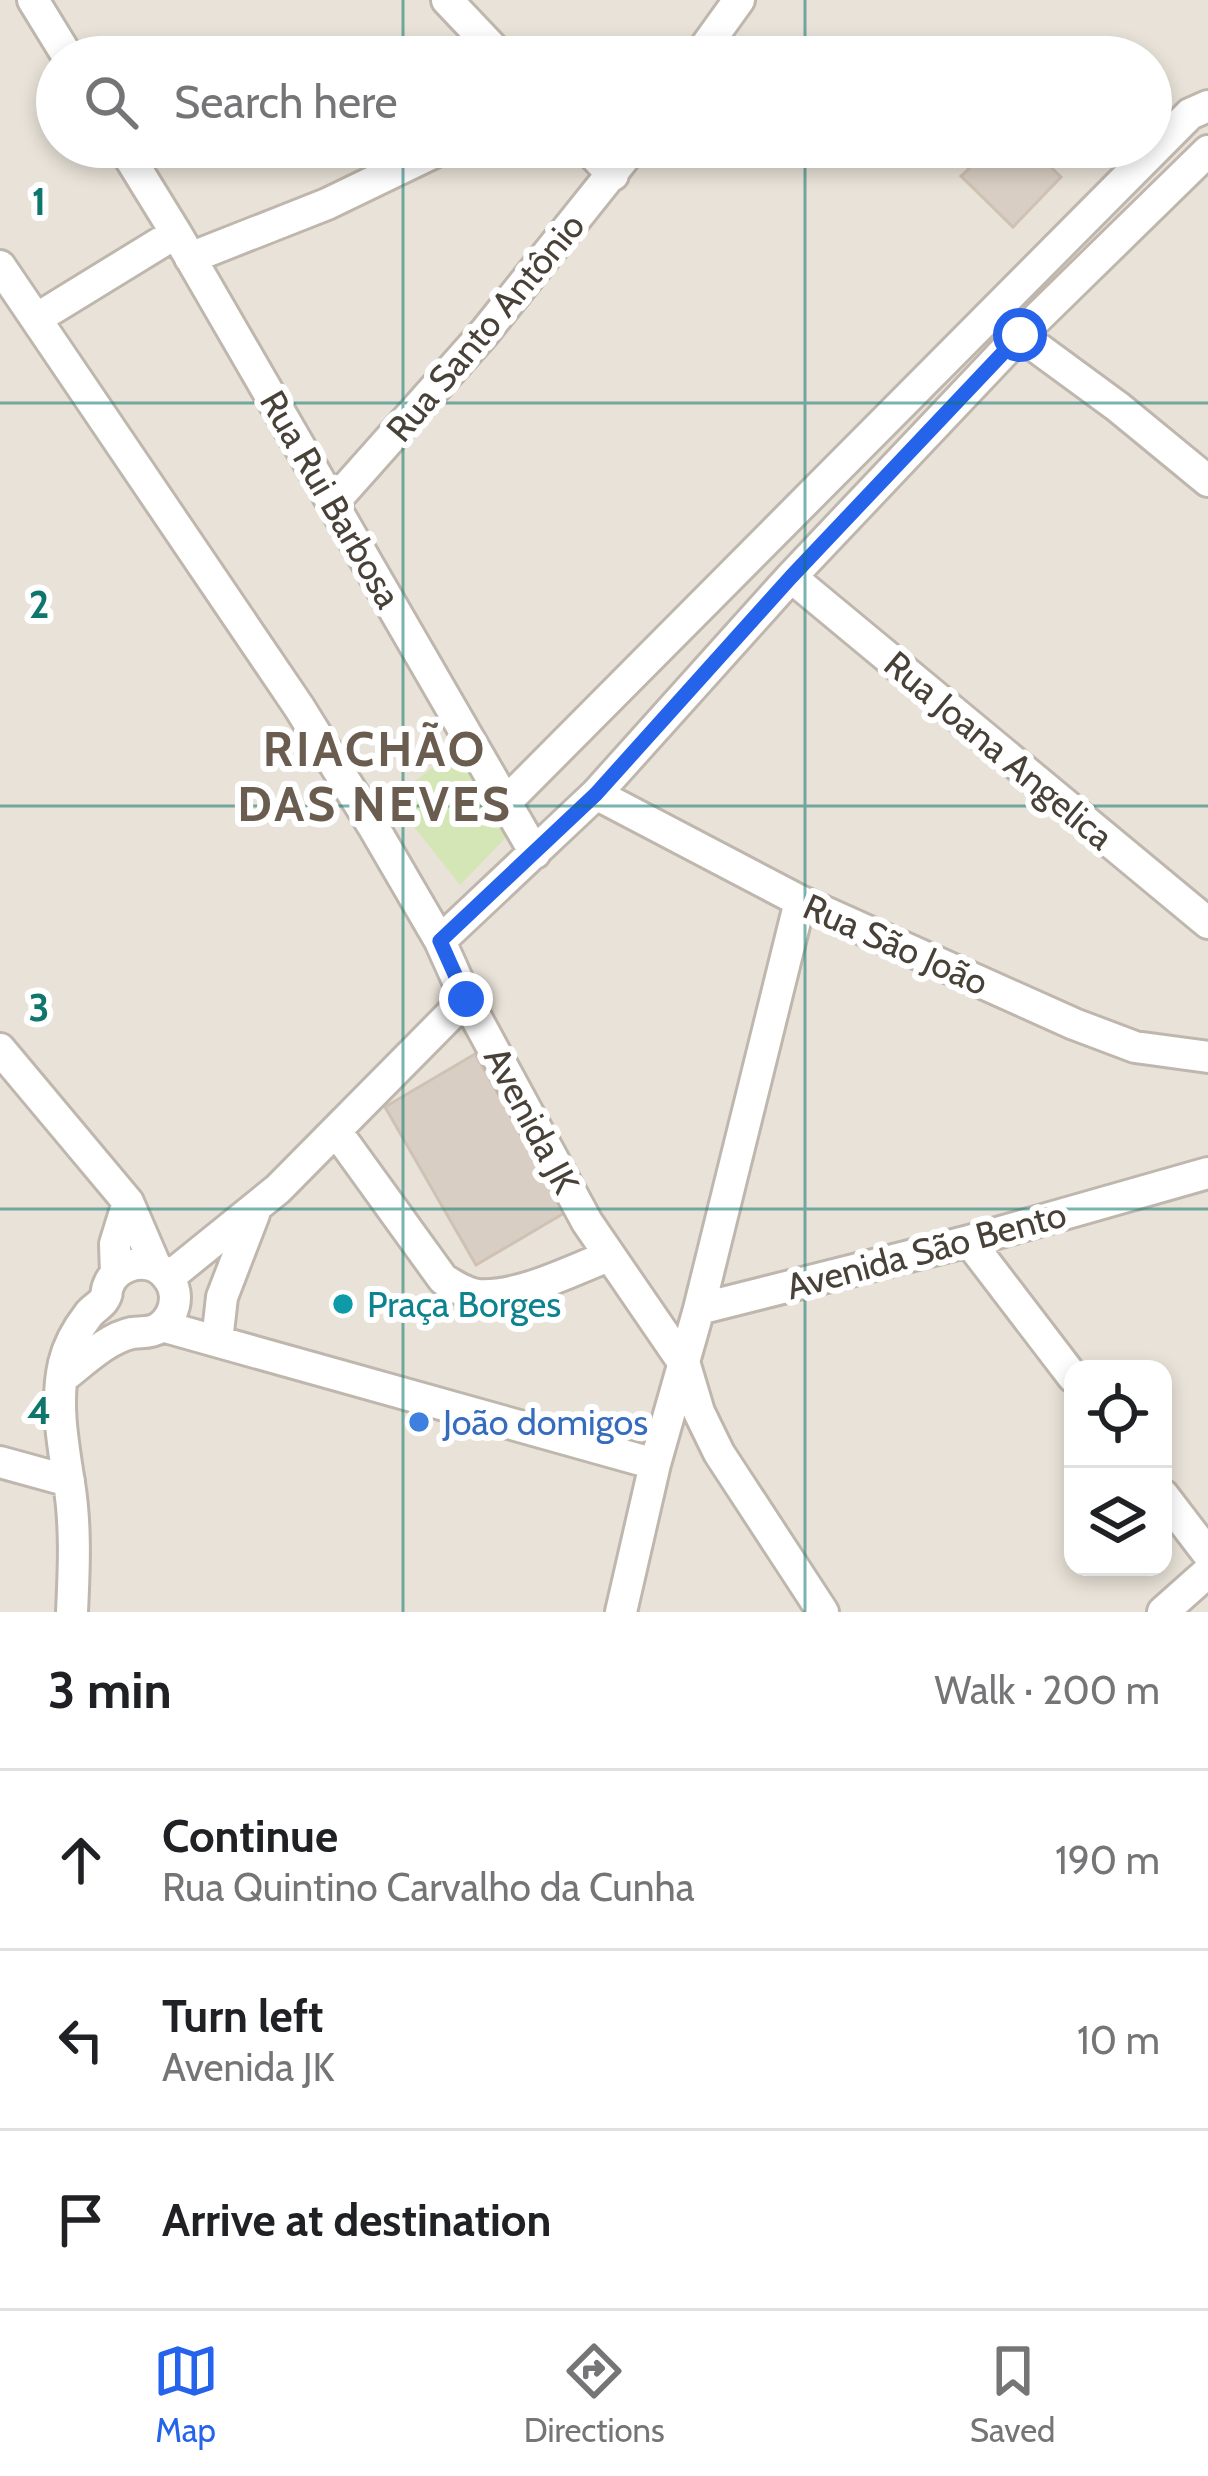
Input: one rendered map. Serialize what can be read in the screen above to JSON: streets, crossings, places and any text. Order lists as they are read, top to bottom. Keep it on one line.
{"streets":{"street":["Rua Santo Antônio","Rua Rui Barbosa","Rua Joana Angelica","Rua São João","Avenida JK","Avenida São Bento"]},"crossings":[["Rua Santo Antônio","Rua Rui Barbosa"]],"districts":["RIACHÃO DAS NEVES"],"places":["Praça Borges","João domigos"],"page":{"search":"Search here","heading":["3 min","Walk · 200 m"],"list":[["Continue","Rua Quintino Carvalho da Cunha","190 m"],["Turn left","Avenida JK","10 m"],"Arrive at destination"],"nav":["Map","Directions","Saved"]},"grid":{"rows":["1","2","3","4"]}}
